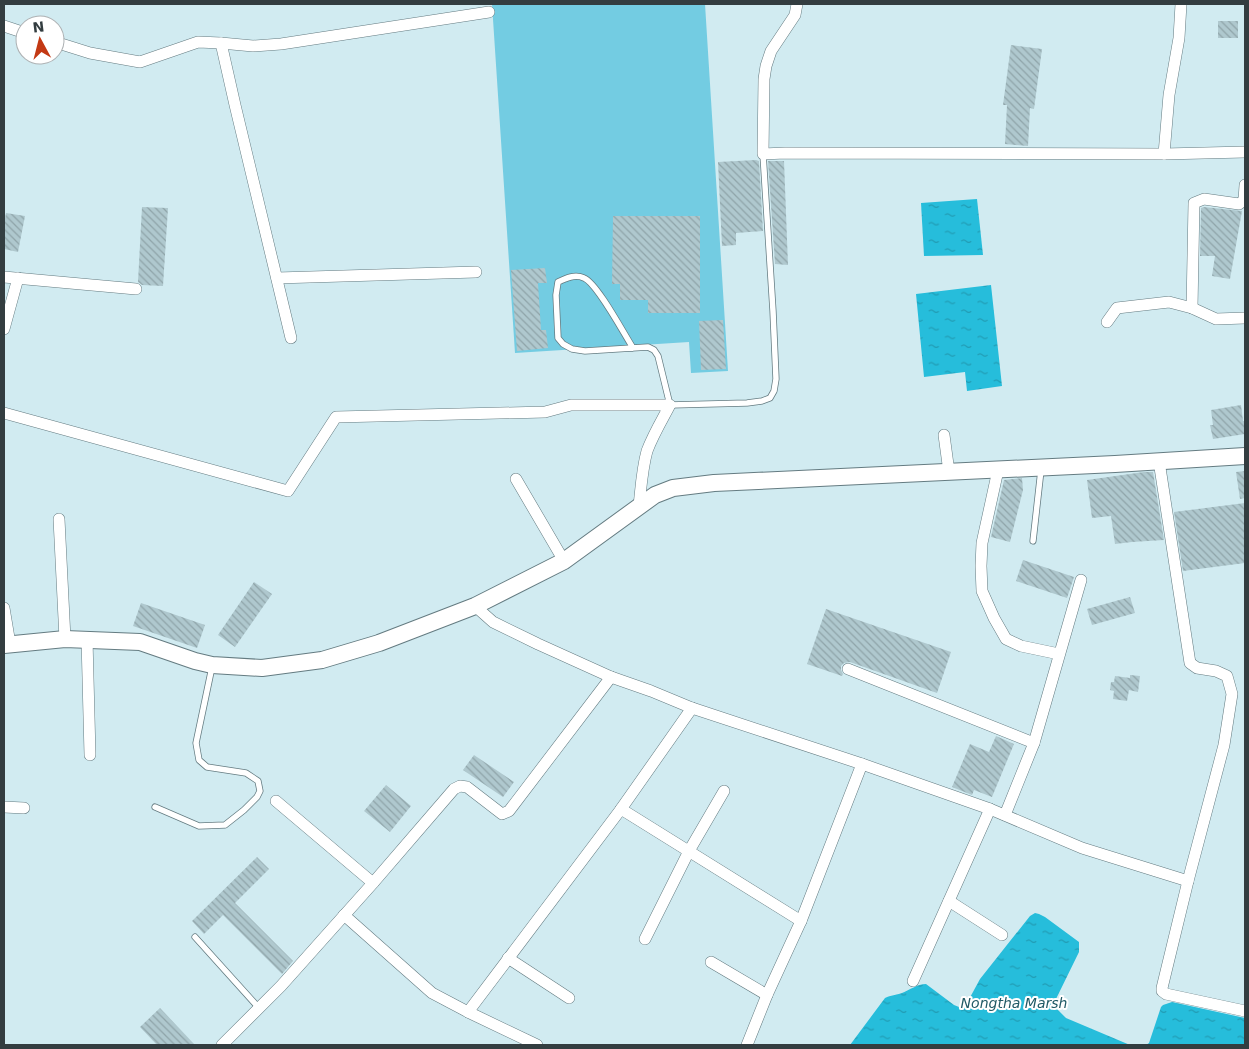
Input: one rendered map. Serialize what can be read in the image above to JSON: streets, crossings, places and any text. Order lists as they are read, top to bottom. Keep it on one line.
{"water":["Nongtha Marsh"],"north":"top"}
